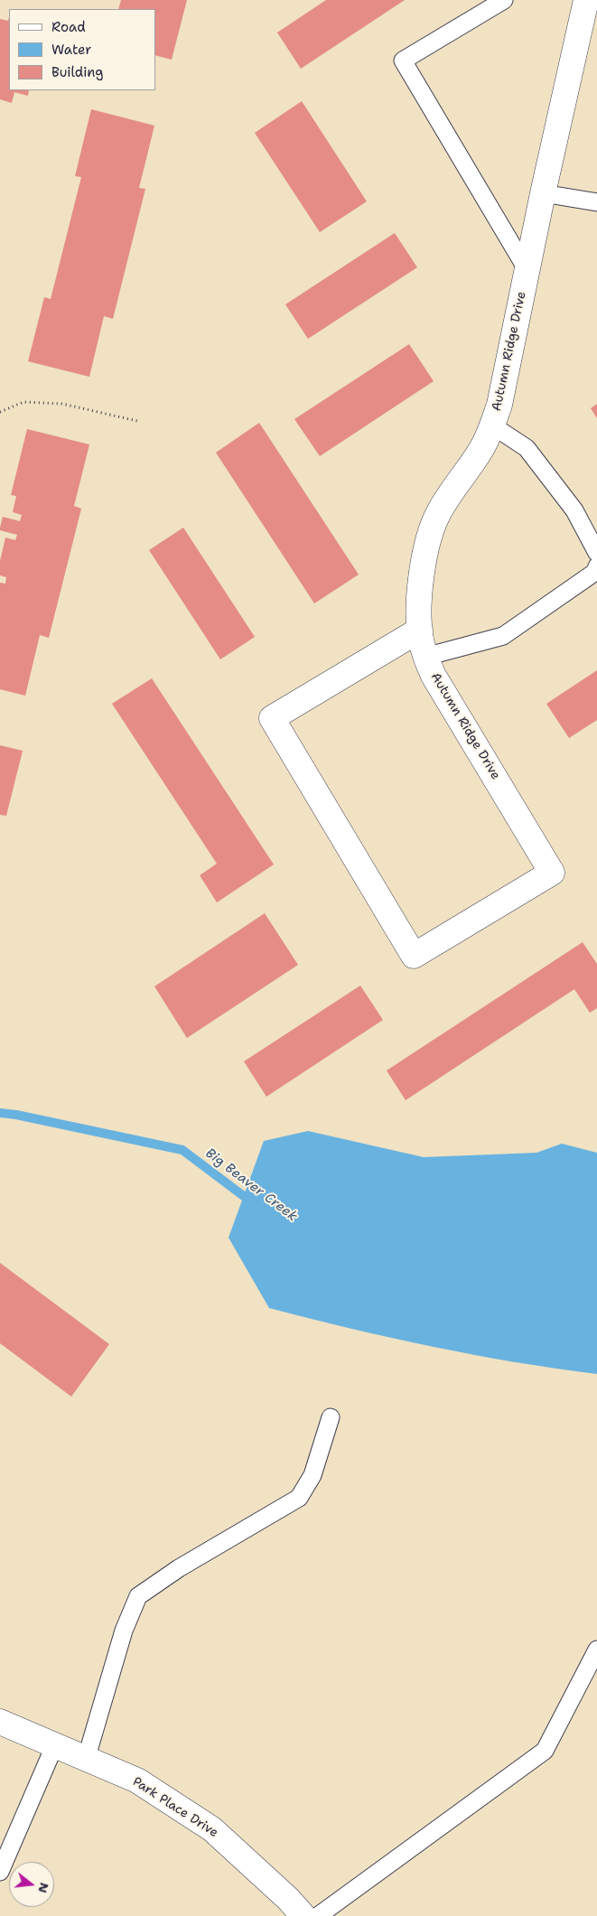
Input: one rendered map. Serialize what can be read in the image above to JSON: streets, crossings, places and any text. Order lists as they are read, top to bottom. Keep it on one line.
{"streets":{"street":["Autumn Ridge Drive","Park Place Drive"]},"water":["Big Beaver Creek"],"legend":["Road","Water","Building"],"north":"right"}
